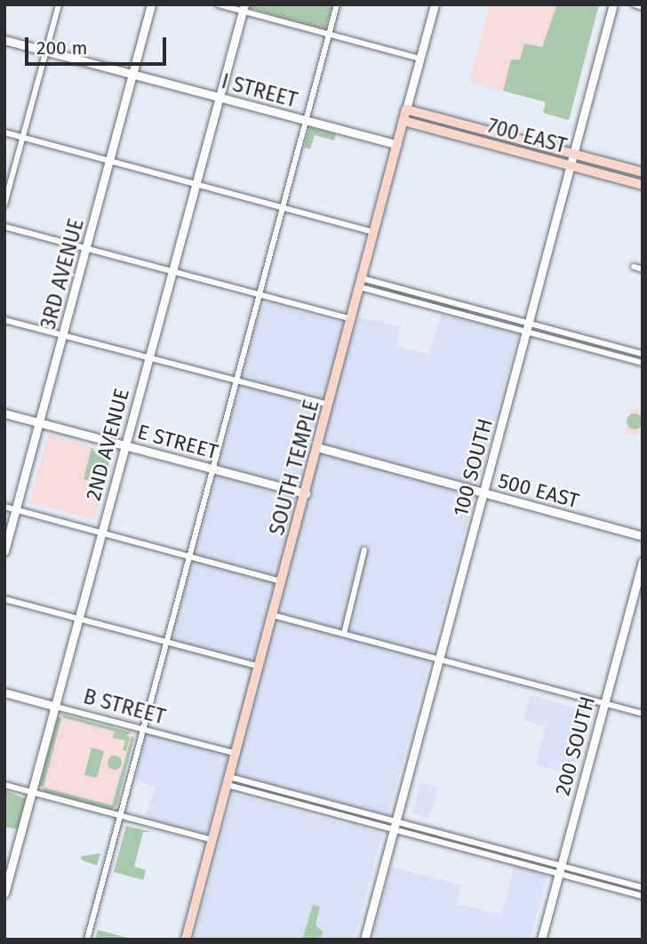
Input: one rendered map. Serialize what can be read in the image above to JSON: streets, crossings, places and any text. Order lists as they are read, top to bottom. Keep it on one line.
{"streets":{"main road":["700 EAST","SOUTH TEMPLE"],"street":["I STREET","3RD AVENUE","E STREET","2ND AVENUE","100 SOUTH","500 EAST","B STREET","200 SOUTH"]},"crossings":[["I STREET","3RD AVENUE"],["I STREET","2ND AVENUE"],["I STREET","SOUTH TEMPLE"],["700 EAST","SOUTH TEMPLE"],["700 EAST","100 SOUTH"],["3RD AVENUE","E STREET"],["E STREET","2ND AVENUE"],["E STREET","SOUTH TEMPLE"],["2ND AVENUE","B STREET"],["SOUTH TEMPLE","500 EAST"],["SOUTH TEMPLE","B STREET"],["100 SOUTH","500 EAST"]],"scale_bar":"200 m"}
